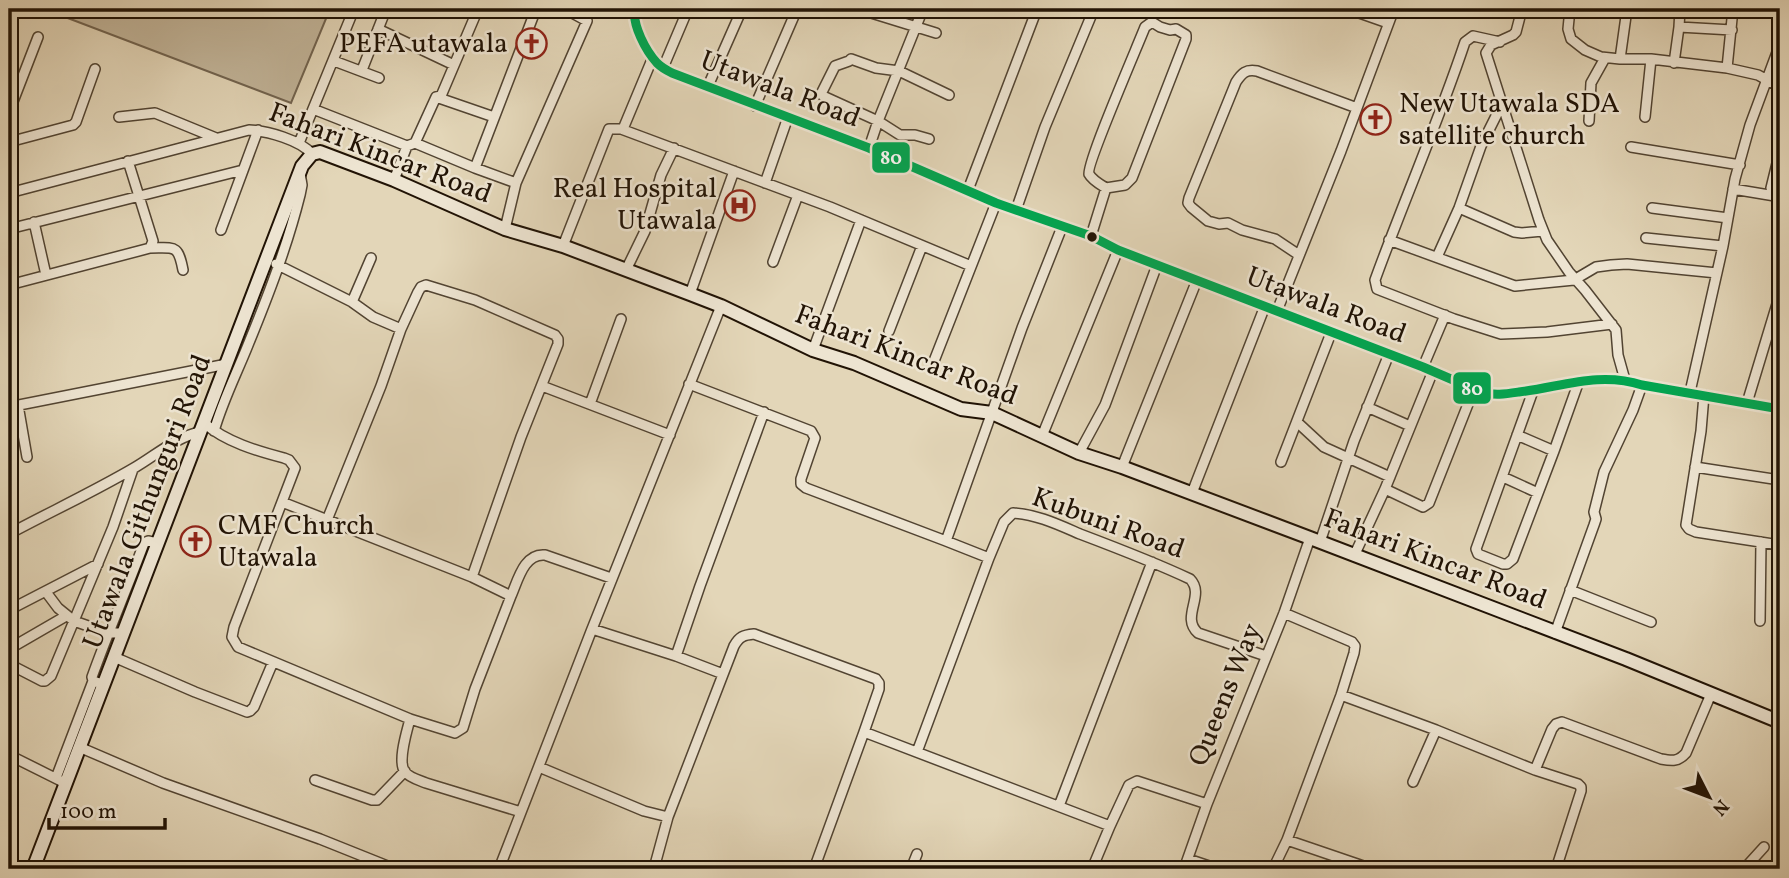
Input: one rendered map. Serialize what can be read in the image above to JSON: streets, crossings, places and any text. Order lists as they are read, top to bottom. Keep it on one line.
{"streets":{"street":["Utawala Road","Fahari Kincar Road","Utawala Githunguri Road","Kubuni Road","Queens Way"]},"crossings":[["Utawala Road","Queens Way"],["Fahari Kincar Road","Utawala Githunguri Road"],["Fahari Kincar Road","Queens Way"],["Kubuni Road","Queens Way"]],"places":{"church":["PEFA utawala","New Utawala SDA satellite church","CMF Church Utawala"],"hospital":["Real Hospital Utawala"]},"lines":["transit line 80"],"scale_bar":"100 m","north":"bottom right"}
